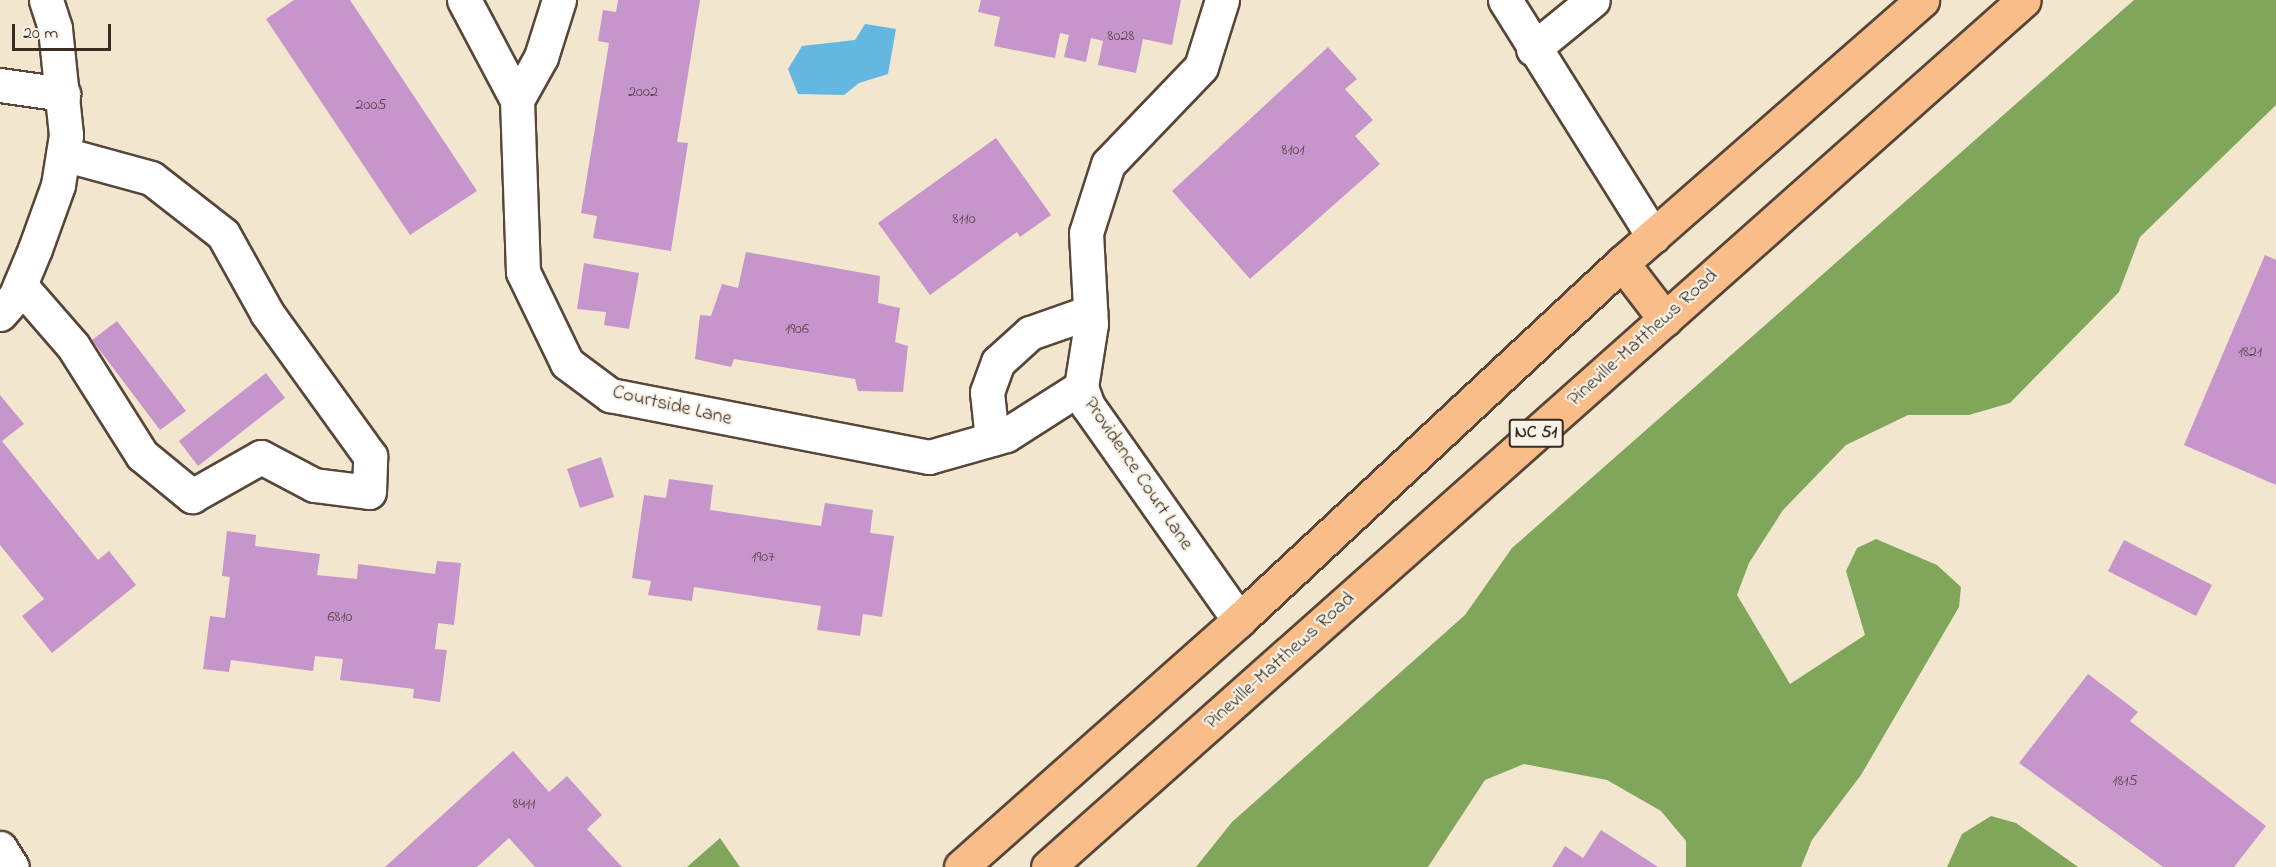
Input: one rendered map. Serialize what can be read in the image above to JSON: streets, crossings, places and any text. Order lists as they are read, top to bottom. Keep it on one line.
{"streets":{"main road":["Pineville-Matthews Road","NC 51"],"street":["Courtside Lane","Providence Court Lane"]},"crossings":[["Courtside Lane","Providence Court Lane"]],"house_numbers":["8028","2002","2005","8101","8110","1906","1821","1907","6810","1815","8411"],"scale_bar":"20 m"}
